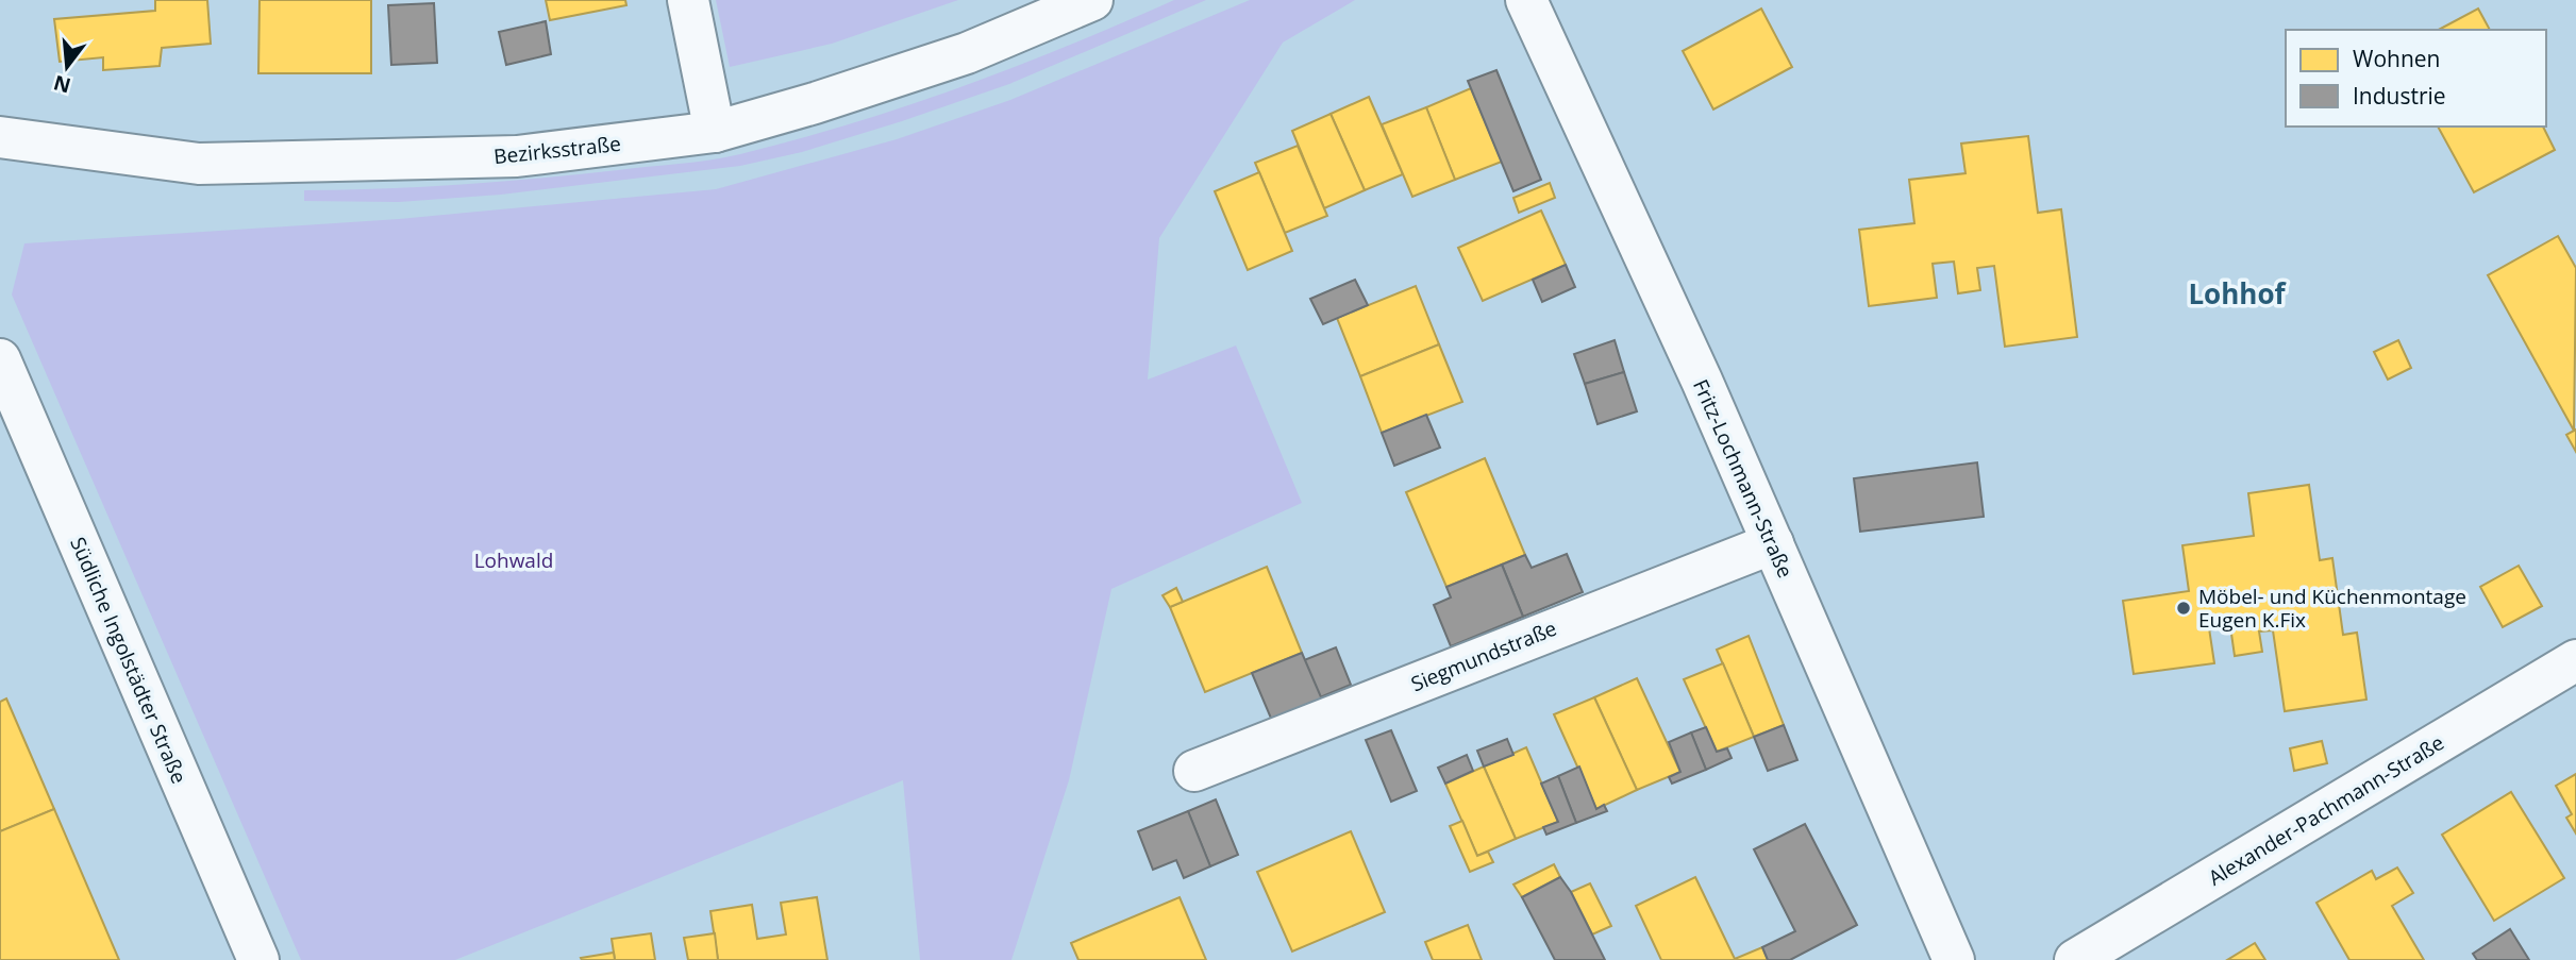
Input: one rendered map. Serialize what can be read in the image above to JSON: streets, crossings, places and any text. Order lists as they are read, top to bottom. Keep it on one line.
{"streets":{"street":["Bezirksstraße","Fritz-Lochmann-Straße","Siegmundstraße","Südliche Ingolstädter Straße","Alexander-Pachmann-Straße"]},"crossings":[["Fritz-Lochmann-Straße","Siegmundstraße"]],"districts":["Lohhof"],"parks":["Lohwald"],"places":["Möbel- und Küchenmontage Eugen K.Fix"],"legend":["Wohnen","Industrie"],"north":"bottom"}
